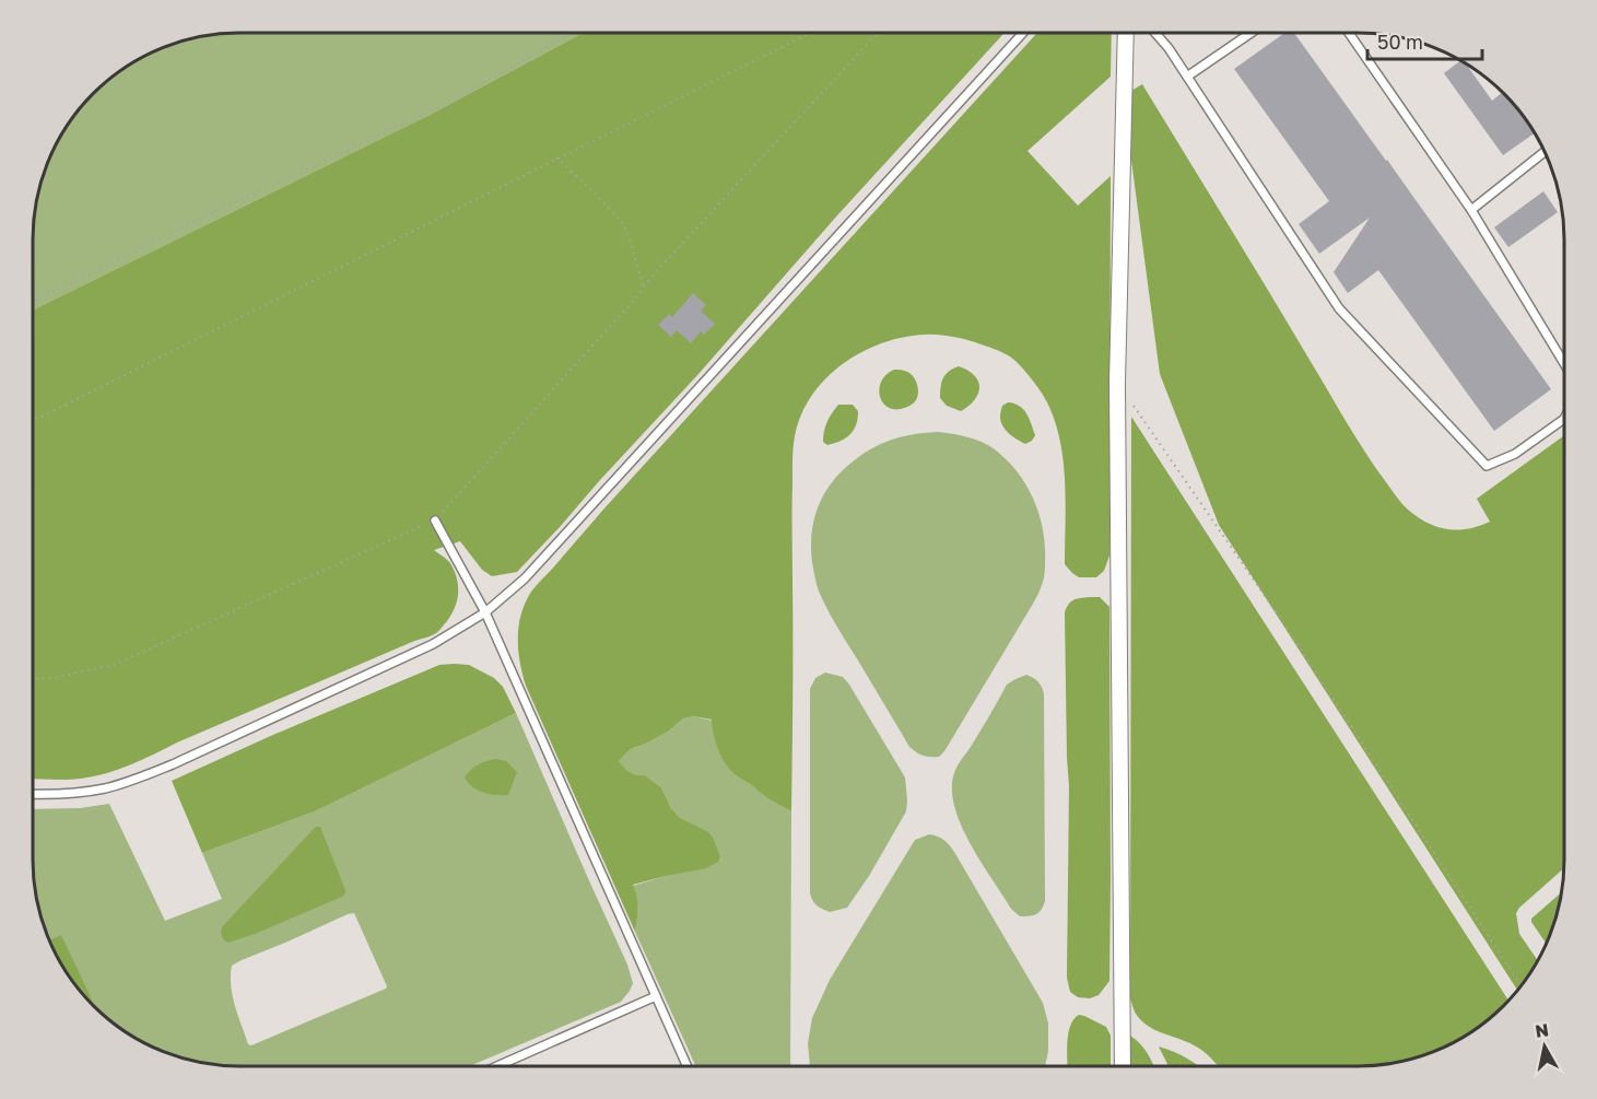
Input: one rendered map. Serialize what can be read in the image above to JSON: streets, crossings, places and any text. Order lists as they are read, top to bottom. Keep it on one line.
{"scale_bar":"50 m","north":"top"}
